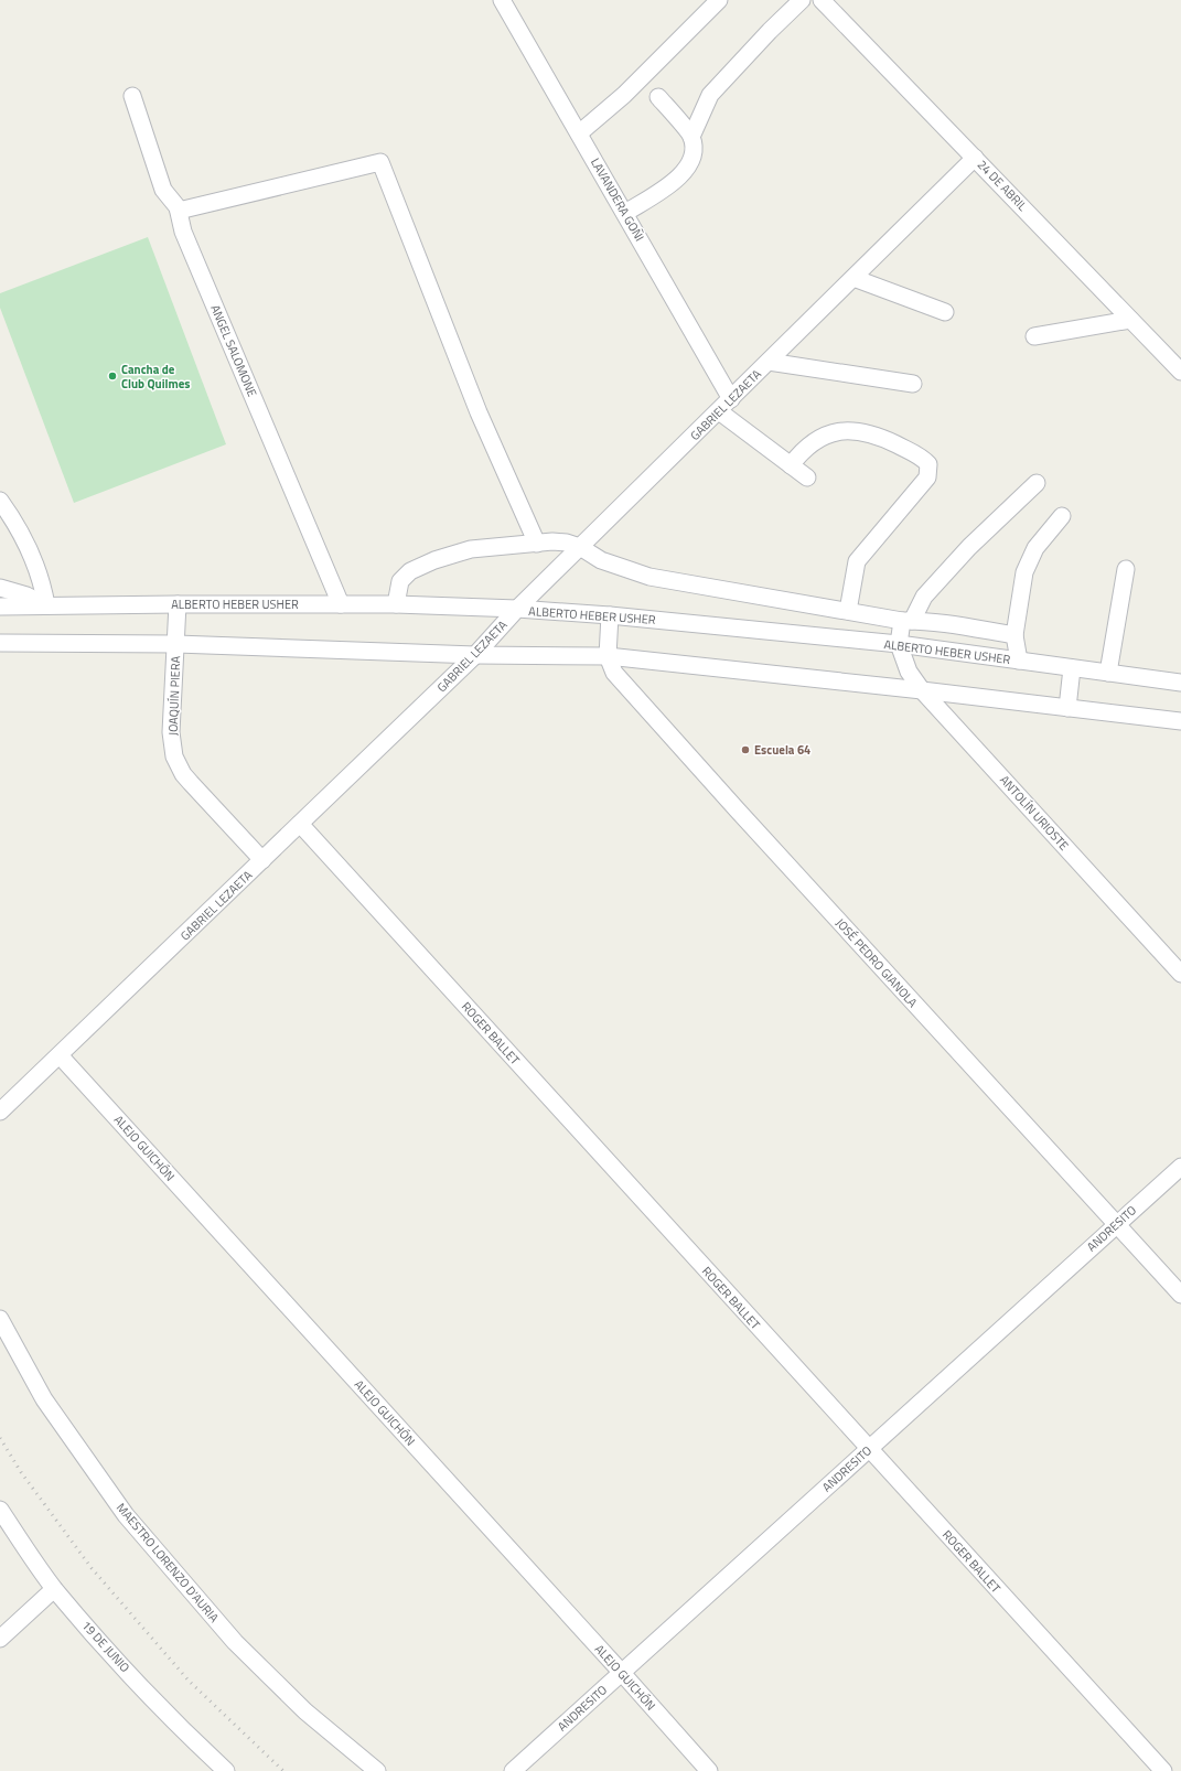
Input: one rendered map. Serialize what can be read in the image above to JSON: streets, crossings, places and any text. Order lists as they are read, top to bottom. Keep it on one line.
{"streets":{"street":["24 DE ABRIL","LAVANDERA GOÑI","ANGEL SALOMONE","GABRIEL LEZAETA","ALBERTO HEBER USHER","JOAQUÍN PIERA","ANTOLÍN URIOSTE","JOSÉ PEDRO GIANOLA","ROGER BALLET","ALEJO GUICHÓN","ANDRESITO","MAESTRO LORENZO D'AURIA","19 DE JUNIO"]},"crossings":[["24 DE ABRIL","GABRIEL LEZAETA"],["LAVANDERA GOÑI","GABRIEL LEZAETA"],["ANGEL SALOMONE","ALBERTO HEBER USHER"],["GABRIEL LEZAETA","ALBERTO HEBER USHER"],["GABRIEL LEZAETA","JOAQUÍN PIERA"],["GABRIEL LEZAETA","ROGER BALLET"],["GABRIEL LEZAETA","ALEJO GUICHÓN"],["ALBERTO HEBER USHER","JOAQUÍN PIERA"],["ALBERTO HEBER USHER","ANTOLÍN URIOSTE"],["JOSÉ PEDRO GIANOLA","ANDRESITO"],["ROGER BALLET","ANDRESITO"],["ALEJO GUICHÓN","ANDRESITO"]],"places":["Cancha de Club Quilmes","Escuela 64"]}
